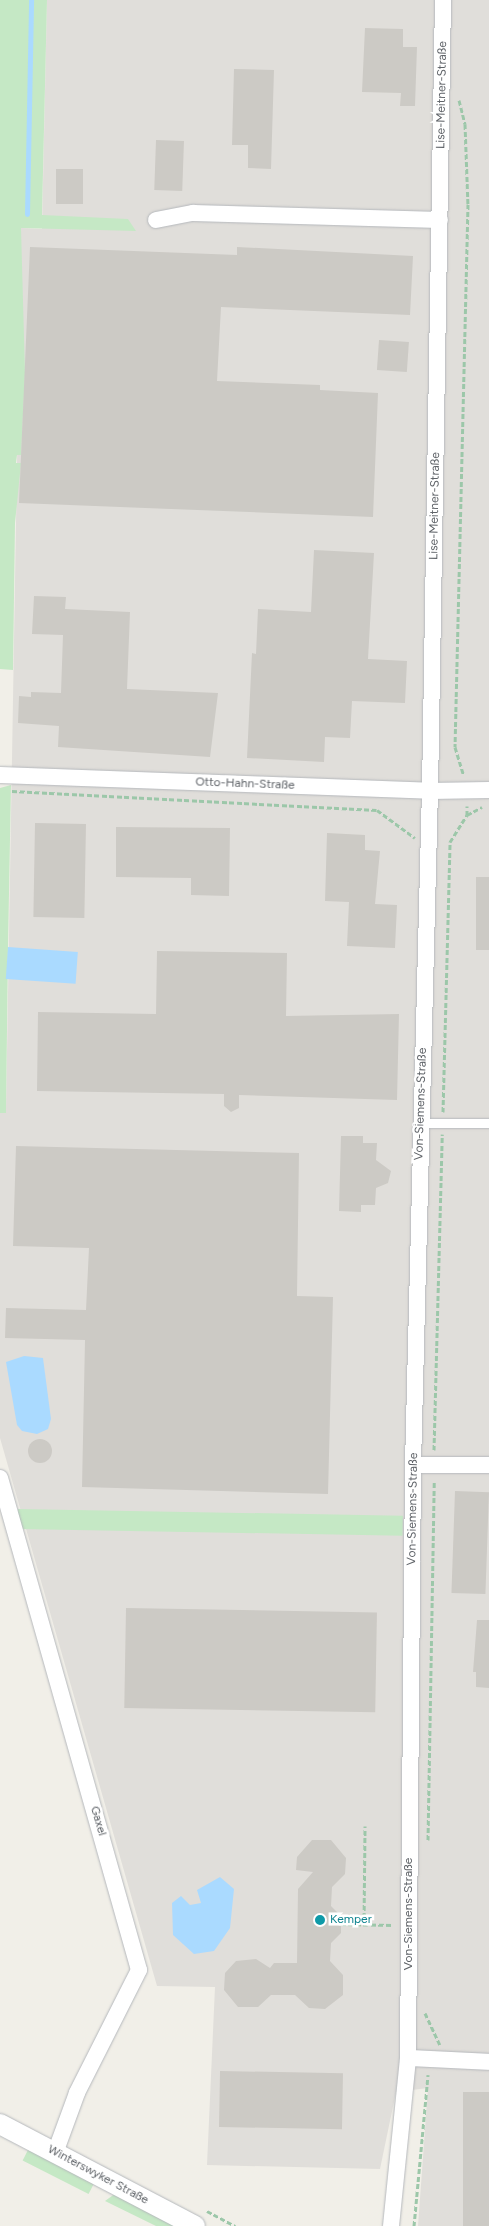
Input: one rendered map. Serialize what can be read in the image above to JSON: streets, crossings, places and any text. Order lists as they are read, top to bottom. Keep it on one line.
{"streets":{"street":["Lise-Meitner-Straße","Otto-Hahn-Straße","Von-Siemens-Straße","Gaxel","Winterswyker Straße"]},"crossings":[["Lise-Meitner-Straße","Otto-Hahn-Straße"],["Lise-Meitner-Straße","Von-Siemens-Straße"],["Otto-Hahn-Straße","Von-Siemens-Straße"],["Gaxel","Winterswyker Straße"]],"places":["Kemper"]}
